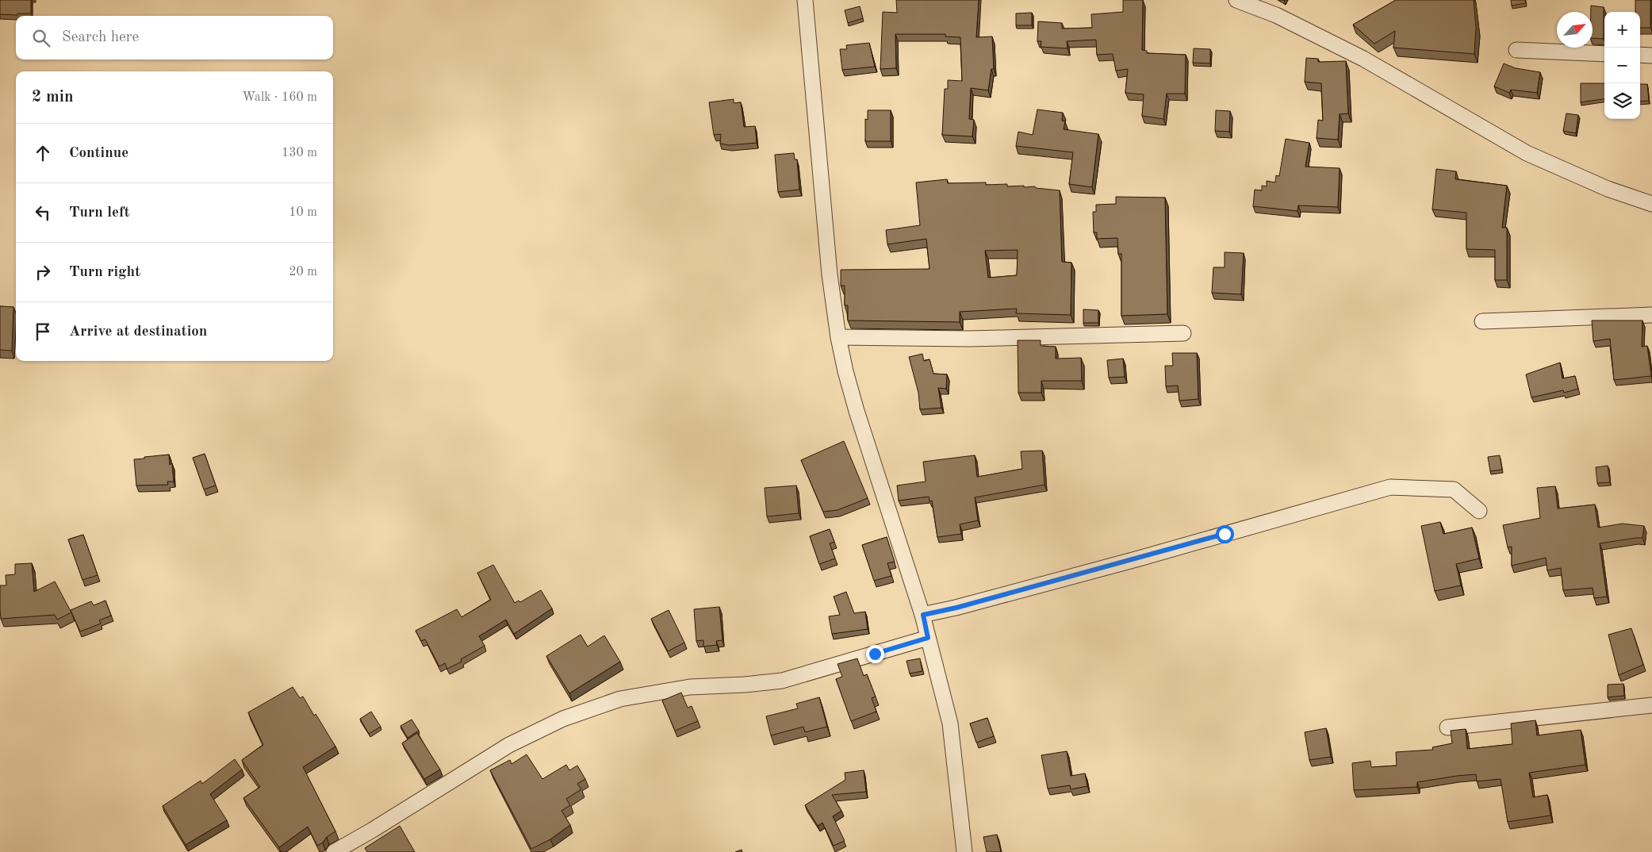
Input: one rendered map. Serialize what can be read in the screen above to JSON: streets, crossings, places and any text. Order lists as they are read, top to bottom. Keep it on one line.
{"north":"top right","page":{"map_buttons":["+","−"],"search":"Search here","heading":["2 min","Walk · 160 m"],"list":[["Continue","130 m"],["Turn left","10 m"],["Turn right","20 m"],"Arrive at destination"]}}
